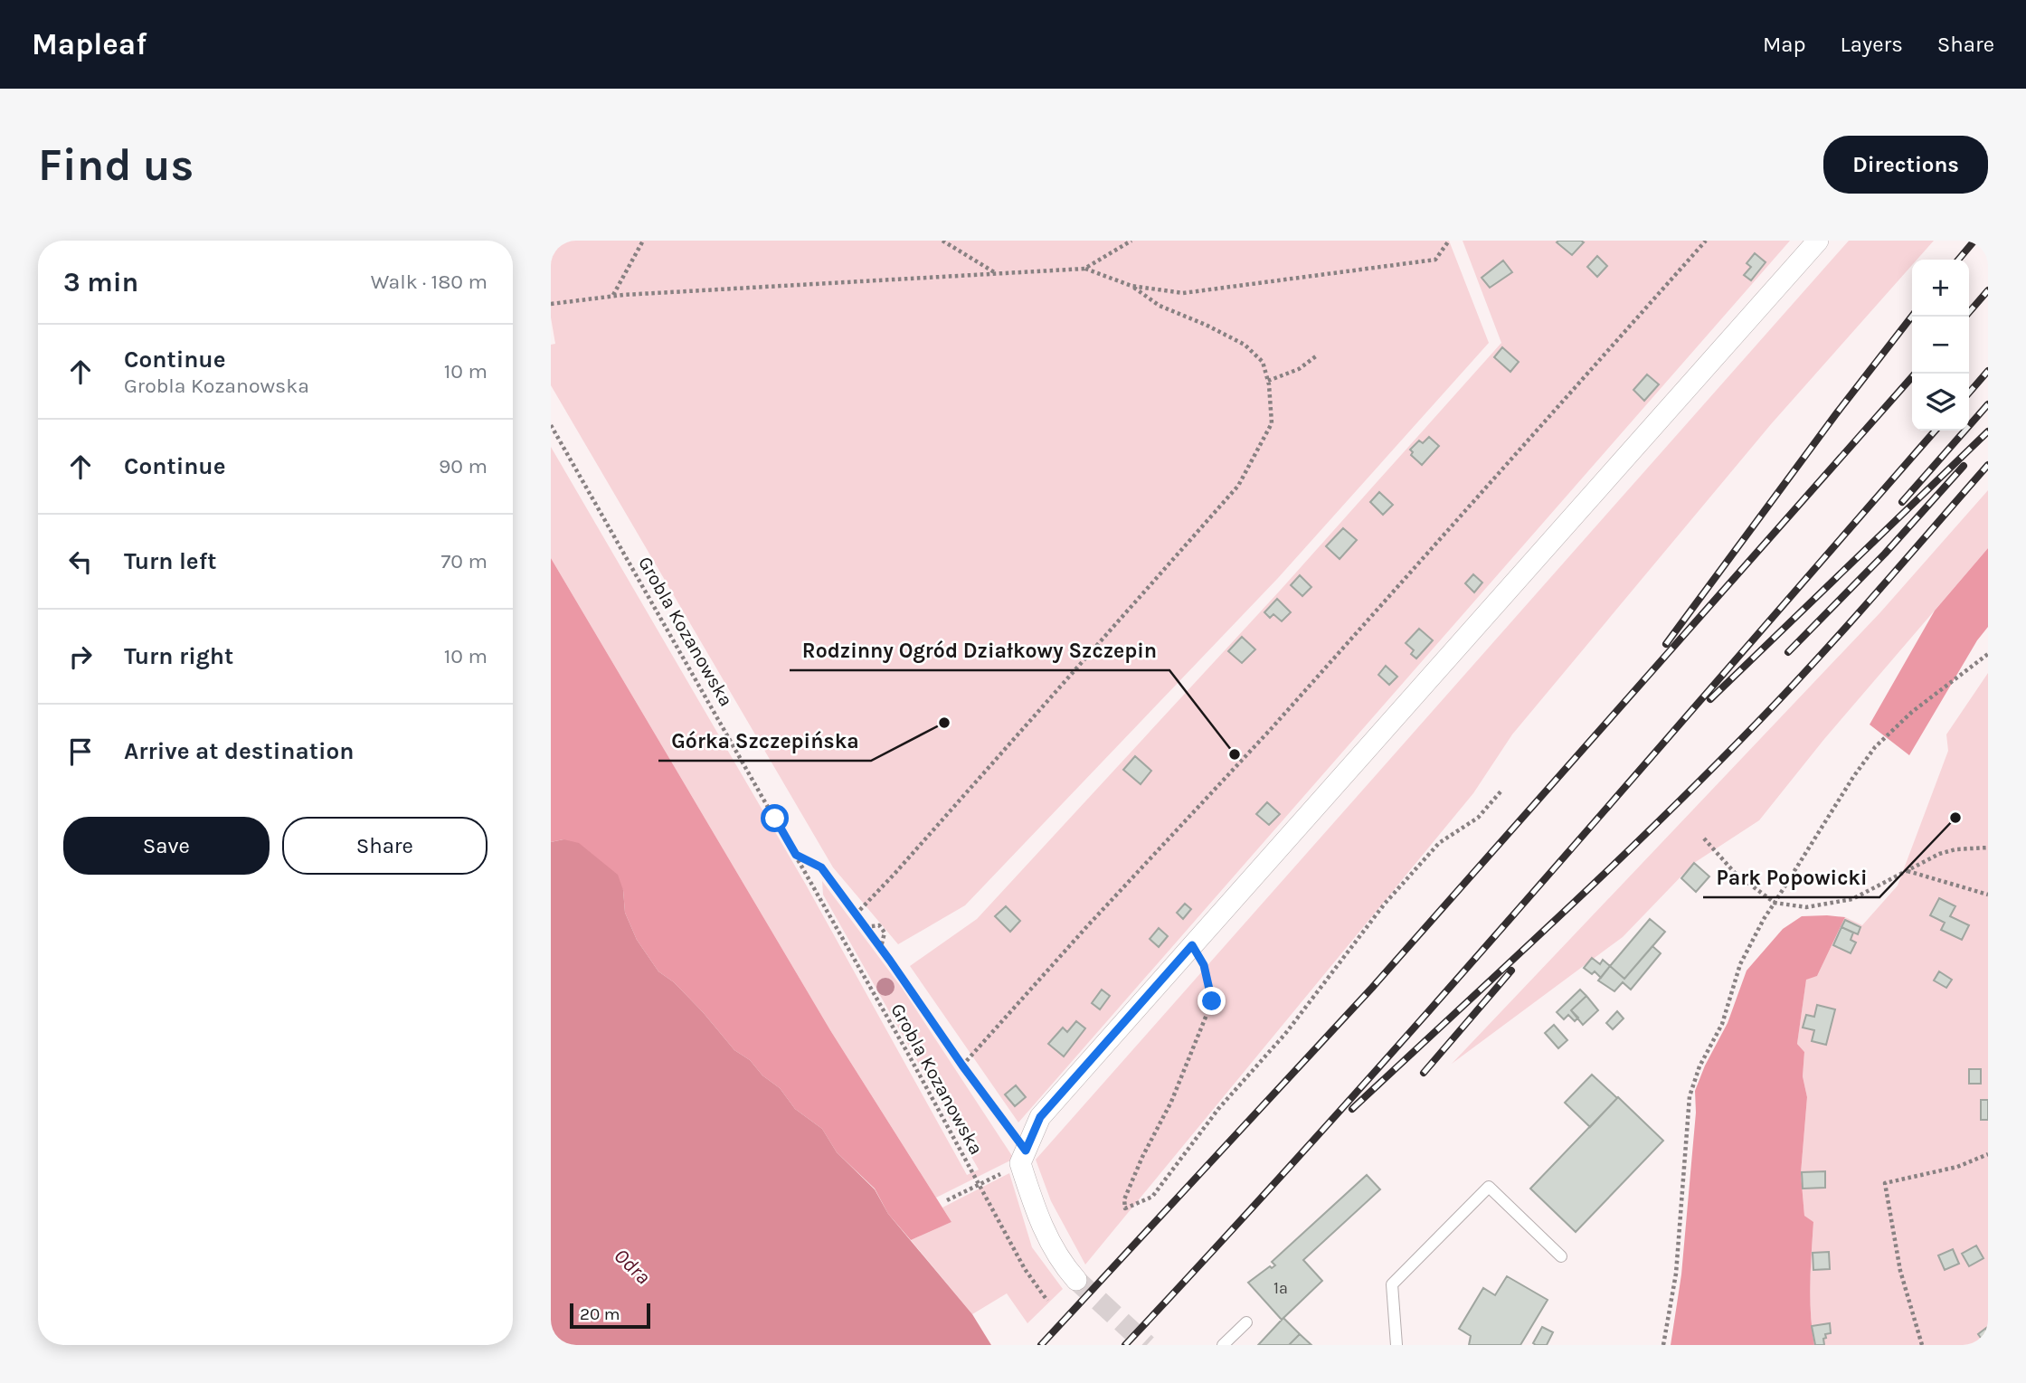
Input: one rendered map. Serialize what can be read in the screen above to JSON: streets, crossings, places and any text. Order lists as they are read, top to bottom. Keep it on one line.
{"streets":{"path":["Grobla Kozanowska"]},"water":["Odra"],"places":["Górka Szczepińska","Rodzinny Ogród Działkowy Szczepin","Park Popowicki"],"house_numbers":["1a"],"scale_bar":"20 m","page":{"header":"Mapleaf","nav":["Map","Layers","Share"],"buttons":["Directions",["Save","Share"]],"title":"Find us","heading":["3 min","Walk · 180 m"],"map_buttons":["+","−"],"list":[["Continue","Grobla Kozanowska","10 m"],["Continue","90 m"],["Turn left","70 m"],["Turn right","10 m"],"Arrive at destination"],"scale":"20 m"}}
